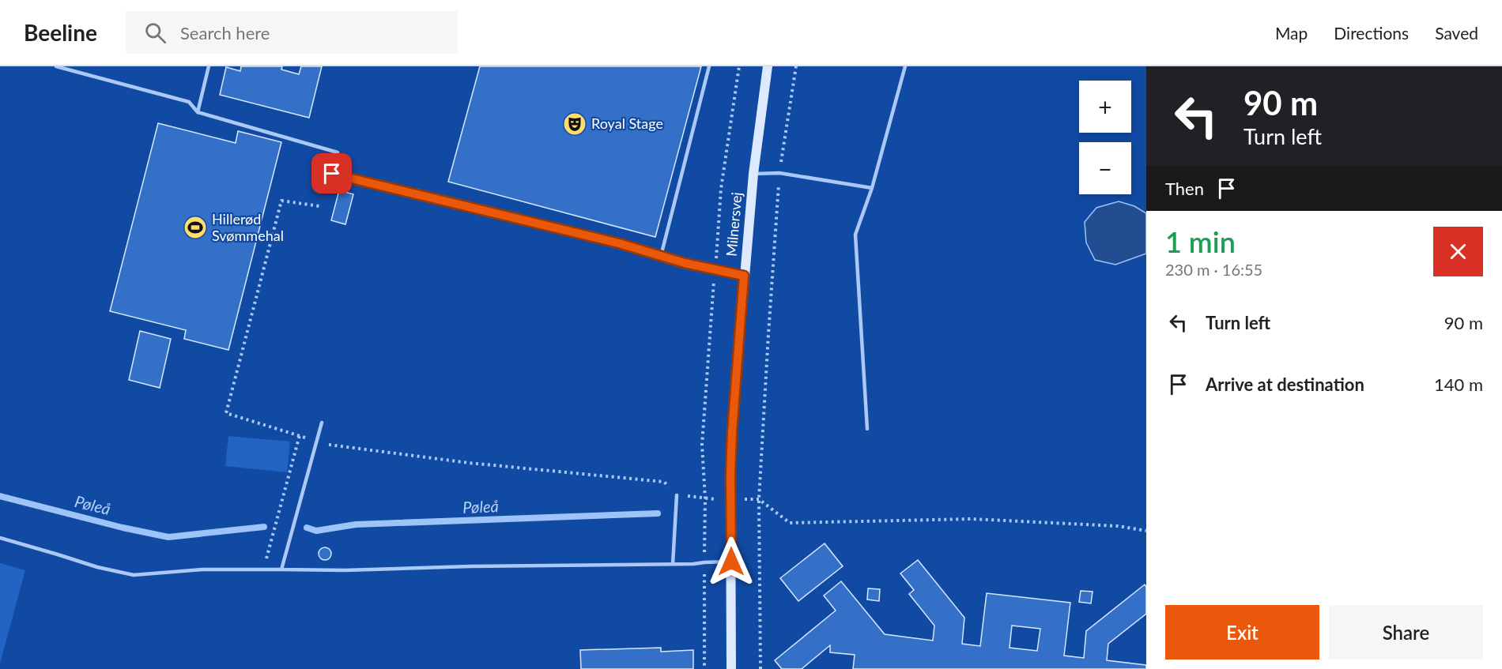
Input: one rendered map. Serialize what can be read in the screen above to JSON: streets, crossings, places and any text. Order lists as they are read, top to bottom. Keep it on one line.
{"streets":{"street":["Milnersvej"]},"water":["Pøleå"],"places":{"theatre":["Royal Stage"],"sports":["Hillerød Svømmehal"]},"page":{"header":"Beeline","search":"Search here","nav":["Map","Directions","Saved"],"turn":["90 m","Turn left"],"map_buttons":["+","−"],"then":"Then","heading":["1 min","230 m · 16:55"],"list":[{"name":"Turn left","value":"90 m"},{"name":"Arrive at destination","value":"140 m"}],"buttons":["Exit","Share"]}}
